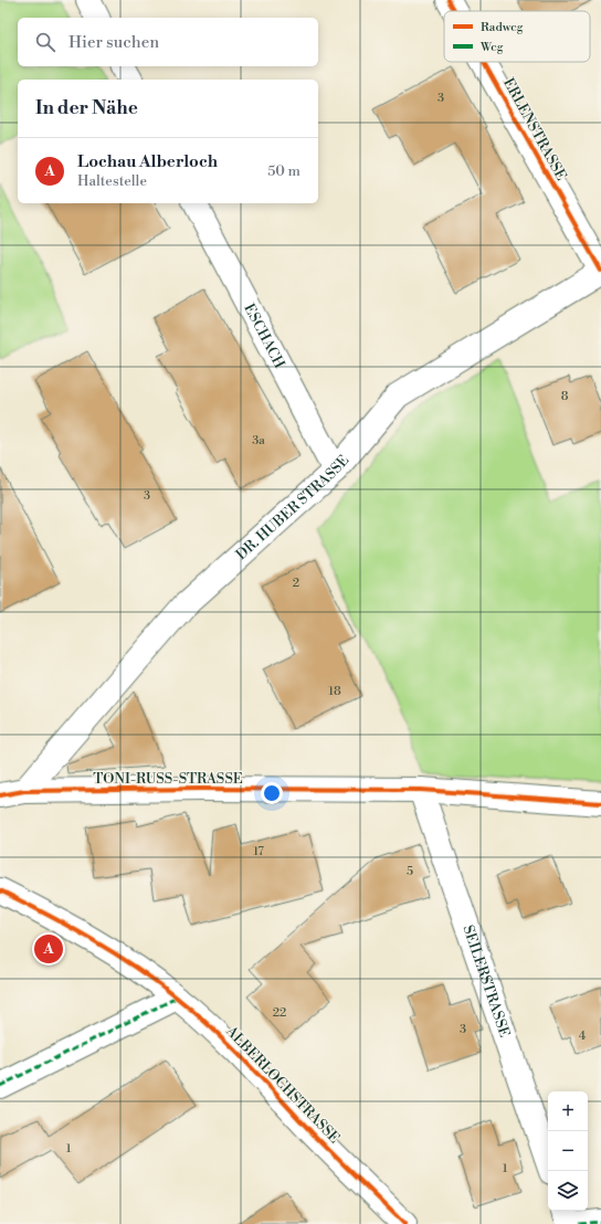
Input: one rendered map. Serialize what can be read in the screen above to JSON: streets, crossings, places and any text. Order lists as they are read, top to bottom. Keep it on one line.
{"streets":{"street":["ERLENSTRASSE","ESCHACH","DR. HUBER STRASSE","TONI-RUSS-STRASSE","SEILERSTRASSE","ALBERLOCHSTRASSE"]},"crossings":[["ERLENSTRASSE","DR. HUBER STRASSE"],["ESCHACH","DR. HUBER STRASSE"],["DR. HUBER STRASSE","TONI-RUSS-STRASSE"],["TONI-RUSS-STRASSE","SEILERSTRASSE"]],"house_numbers":["3","8","3a","3","2","18","17","5","22","3","4","1","1"],"legend":["Radweg","Weg"],"page":{"search":"Hier suchen","heading":"In der Nähe","list":[{"mark":"A","name":"Lochau Alberloch","note":"Haltestelle","value":"50 m"}],"pins":"A","map_buttons":["+","−"]}}
